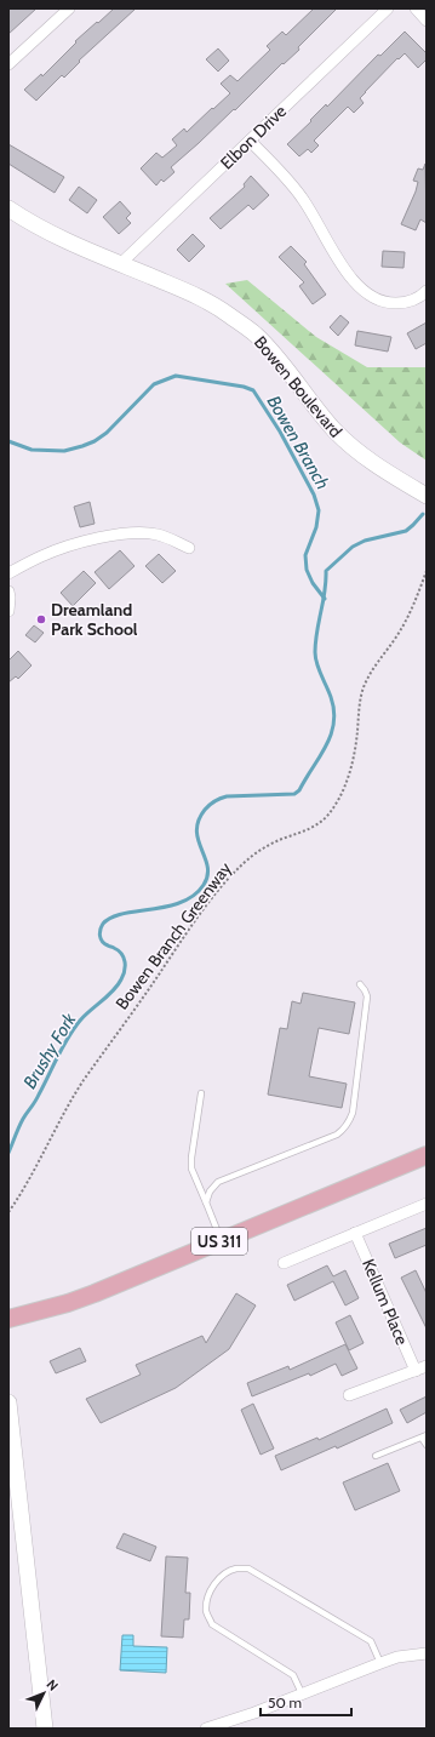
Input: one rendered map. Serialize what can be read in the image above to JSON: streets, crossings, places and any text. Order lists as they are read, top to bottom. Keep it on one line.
{"streets":{"main road":["US 311"],"street":["Elbon Drive","Bowen Boulevard","Kellum Place"],"path":["Bowen Branch Greenway"]},"crossings":[["Elbon Drive","Bowen Boulevard"]],"water":["Bowen Branch","Brushy Fork"],"places":["Dreamland Park School"],"scale_bar":"50 m","north":"top right"}
